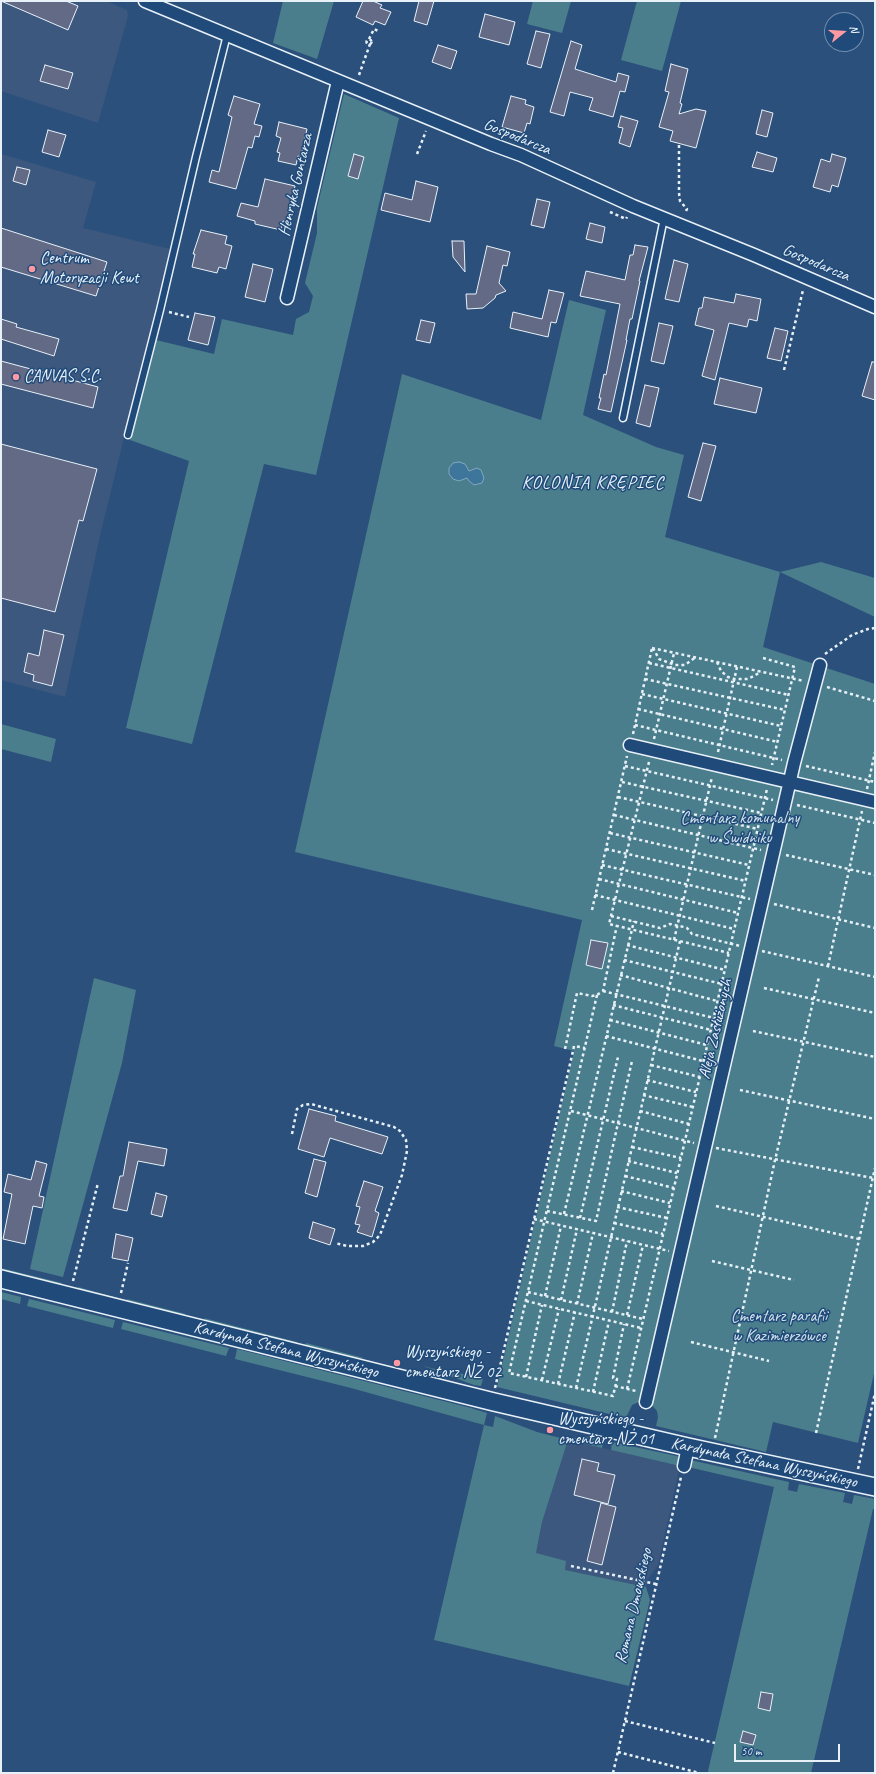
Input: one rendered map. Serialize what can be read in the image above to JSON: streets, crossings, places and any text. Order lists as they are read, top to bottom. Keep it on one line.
{"streets":{"street":["Gospodarcza","Henryka Gontarza","Aleja Zasłużonych","Kardynała Stefana Wyszyńskiego"],"path":["Romana Dmowskiego"]},"crossings":[["Gospodarcza","Henryka Gontarza"]],"districts":["KOLONIA KRĘPIEC"],"parks":["Cmentarz komunalny w Świdniku","Cmentarz parafii w Kazimierzówce"],"places":["Centrum Motoryzacji Kewt","CANVAS S.C.","Wyszyńskiego - cmentarz NŻ 02","Wyszyńskiego - cmentarz NŻ 01"],"scale_bar":"50 m","north":"right"}
